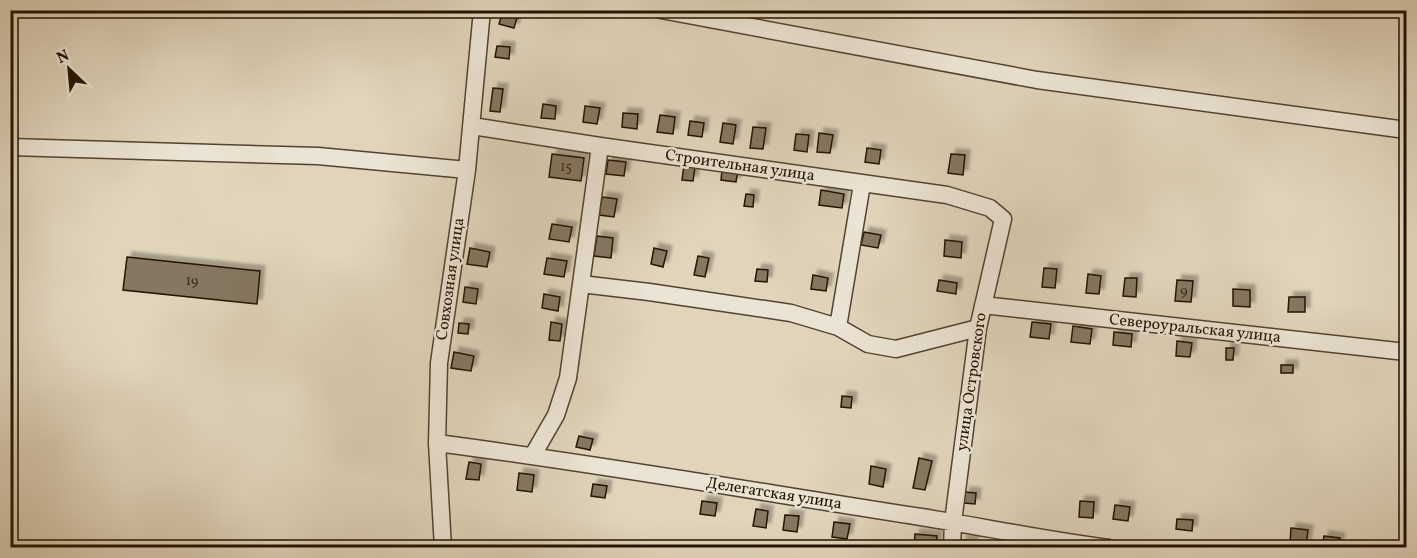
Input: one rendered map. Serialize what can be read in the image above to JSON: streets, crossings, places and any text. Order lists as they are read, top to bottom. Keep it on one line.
{"streets":{"street":["Строительная улица","Совхозная улица","Североуральская улица","улица Островского","Делегатская улица"]},"crossings":[["Строительная улица","Совхозная улица"],["Строительная улица","улица Островского"],["Совхозная улица","Делегатская улица"],["Североуральская улица","улица Островского"],["улица Островского","Делегатская улица"]],"house_numbers":["15","19","9"],"north":"top left"}
